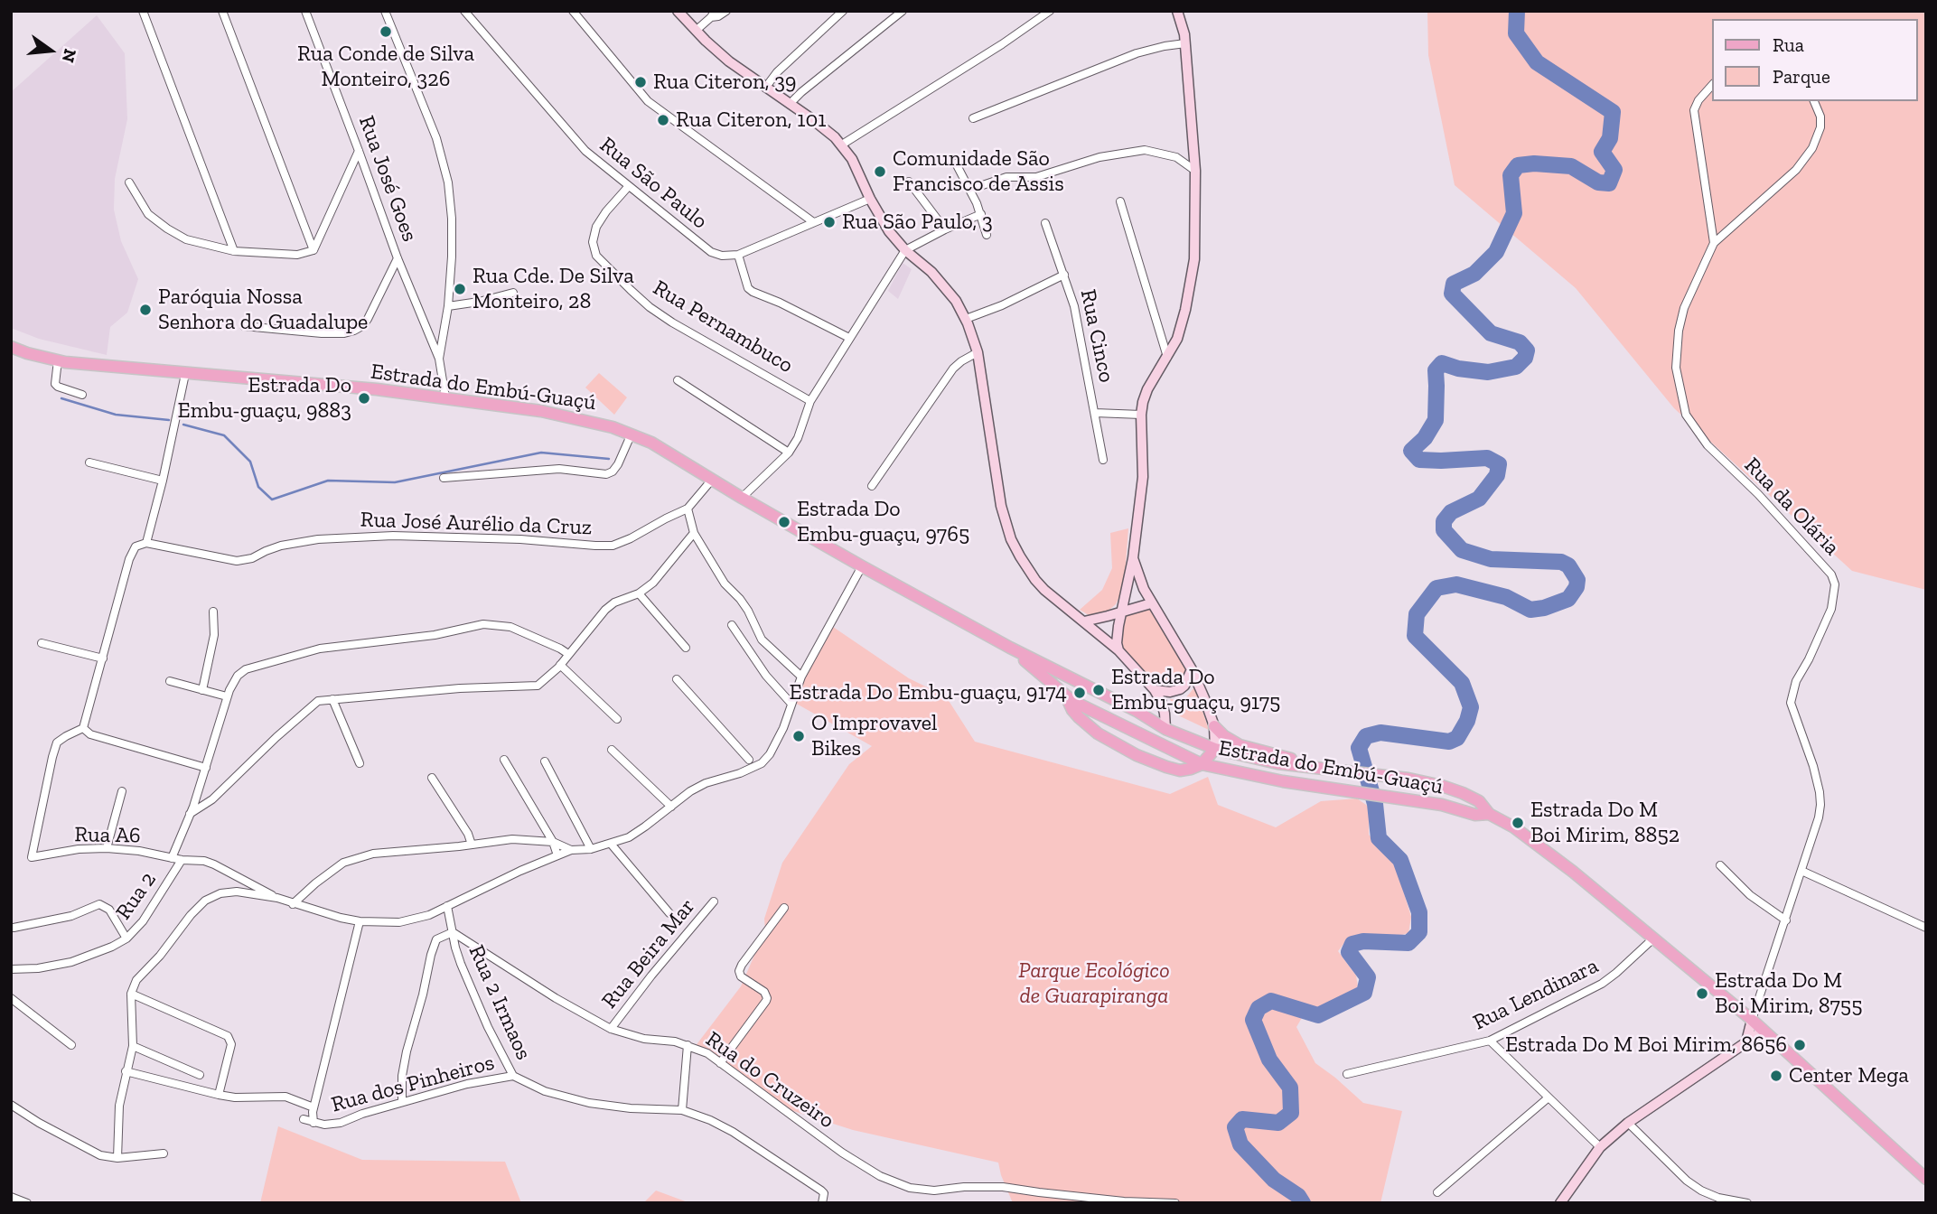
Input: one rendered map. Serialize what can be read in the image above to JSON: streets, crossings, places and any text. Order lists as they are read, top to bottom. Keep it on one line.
{"streets":{"main road":["Estrada do Embú-Guaçú"],"street":["Rua José Goes","Rua São Paulo","Rua Pernambuco","Rua Cinco","Rua da Olária","Rua José Aurélio da Cruz","Rua A6","Rua 2","Rua Beira Mar","Rua Lendinara","Rua 2 Irmaos","Rua do Cruzeiro","Rua dos Pinheiros"]},"crossings":[["Rua São Paulo","Rua Pernambuco"],["Estrada do Embú-Guaçú","Rua da Olária"],["Estrada do Embú-Guaçú","Rua José Aurélio da Cruz"],["Estrada do Embú-Guaçú","Rua Lendinara"],["Rua A6","Rua 2"],["Rua Beira Mar","Rua do Cruzeiro"],["Rua 2 Irmaos","Rua do Cruzeiro"],["Rua 2 Irmaos","Rua dos Pinheiros"]],"parks":["Parque Ecológico de Guarapiranga"],"places":["Rua Conde de Silva Monteiro, 326","Rua Citeron, 39","Rua Citeron, 101","Comunidade São Francisco de Assis","Rua São Paulo, 3","Rua Cde. De Silva Monteiro, 28","Paróquia Nossa Senhora do Guadalupe","Estrada Do Embu-guaçu, 9883","Estrada Do Embu-guaçu, 9765","Estrada Do Embu-guaçu, 9175","Estrada Do Embu-guaçu, 9174","O Improvavel Bikes","Estrada Do M Boi Mirim, 8852","Estrada Do M Boi Mirim, 8755","Estrada Do M Boi Mirim, 8656","Center Mega"],"legend":["Rua","Parque"],"north":"right"}
